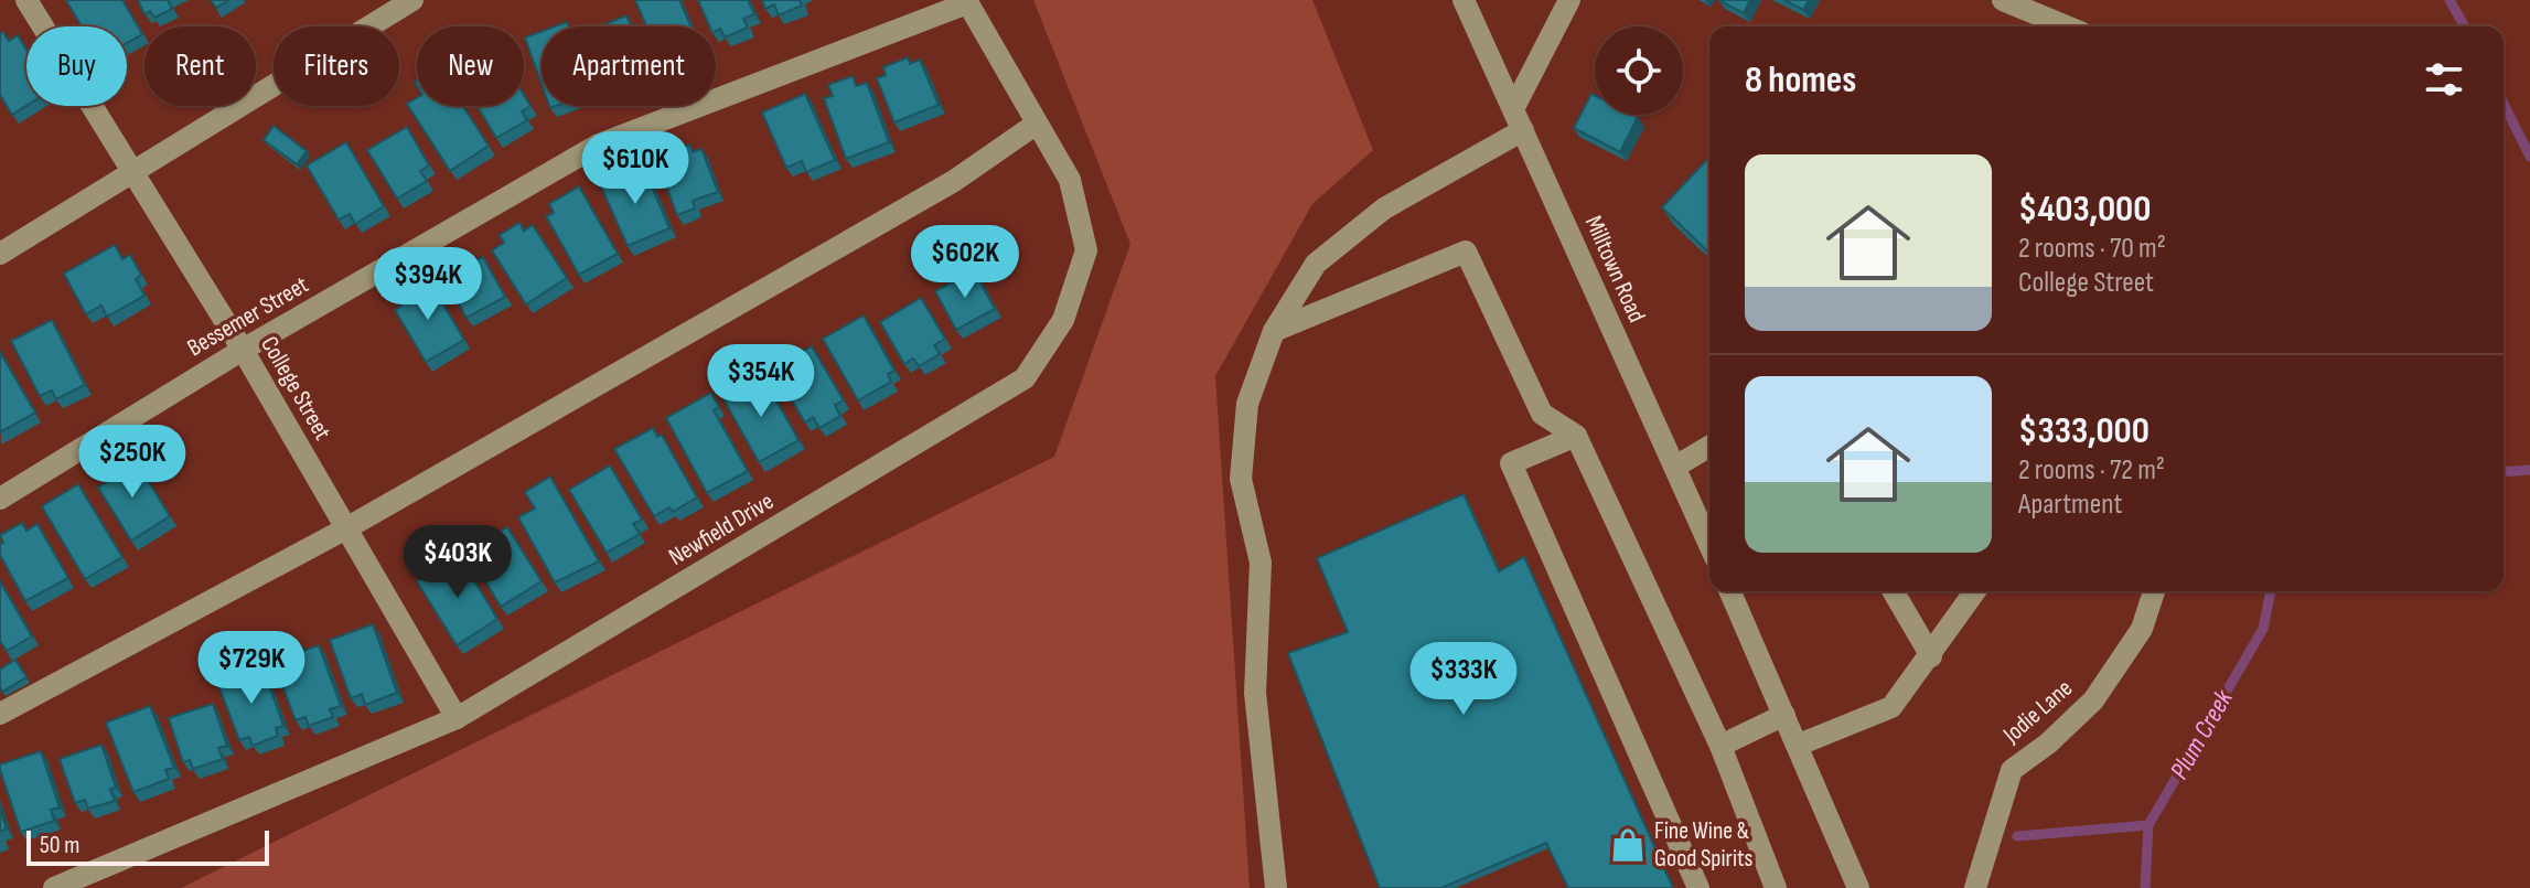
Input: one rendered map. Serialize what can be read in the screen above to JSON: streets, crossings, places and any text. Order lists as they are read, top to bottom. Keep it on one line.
{"streets":{"street":["Milltown Road","Bessemer Street","College Street","Newfield Drive","Jodie Lane"]},"crossings":[["Bessemer Street","College Street"],["Bessemer Street","Newfield Drive"],["College Street","Newfield Drive"]],"water":["Plum Creek"],"places":{"shop":["Fine Wine & Good Spirits"]},"scale_bar":"50 m","page":{"chip":["Buy","Rent","Filters","New","Apartment"],"heading":"8 homes","price":["$610K","$602K","$394K","$354K","$250K","$403K","$729K","$333K"],"list":[{"name":"$403,000","note":"2 rooms · 70 m² · College Street"},{"name":"$333,000","note":"2 rooms · 72 m² · Apartment"}],"scale":"50 m"}}
